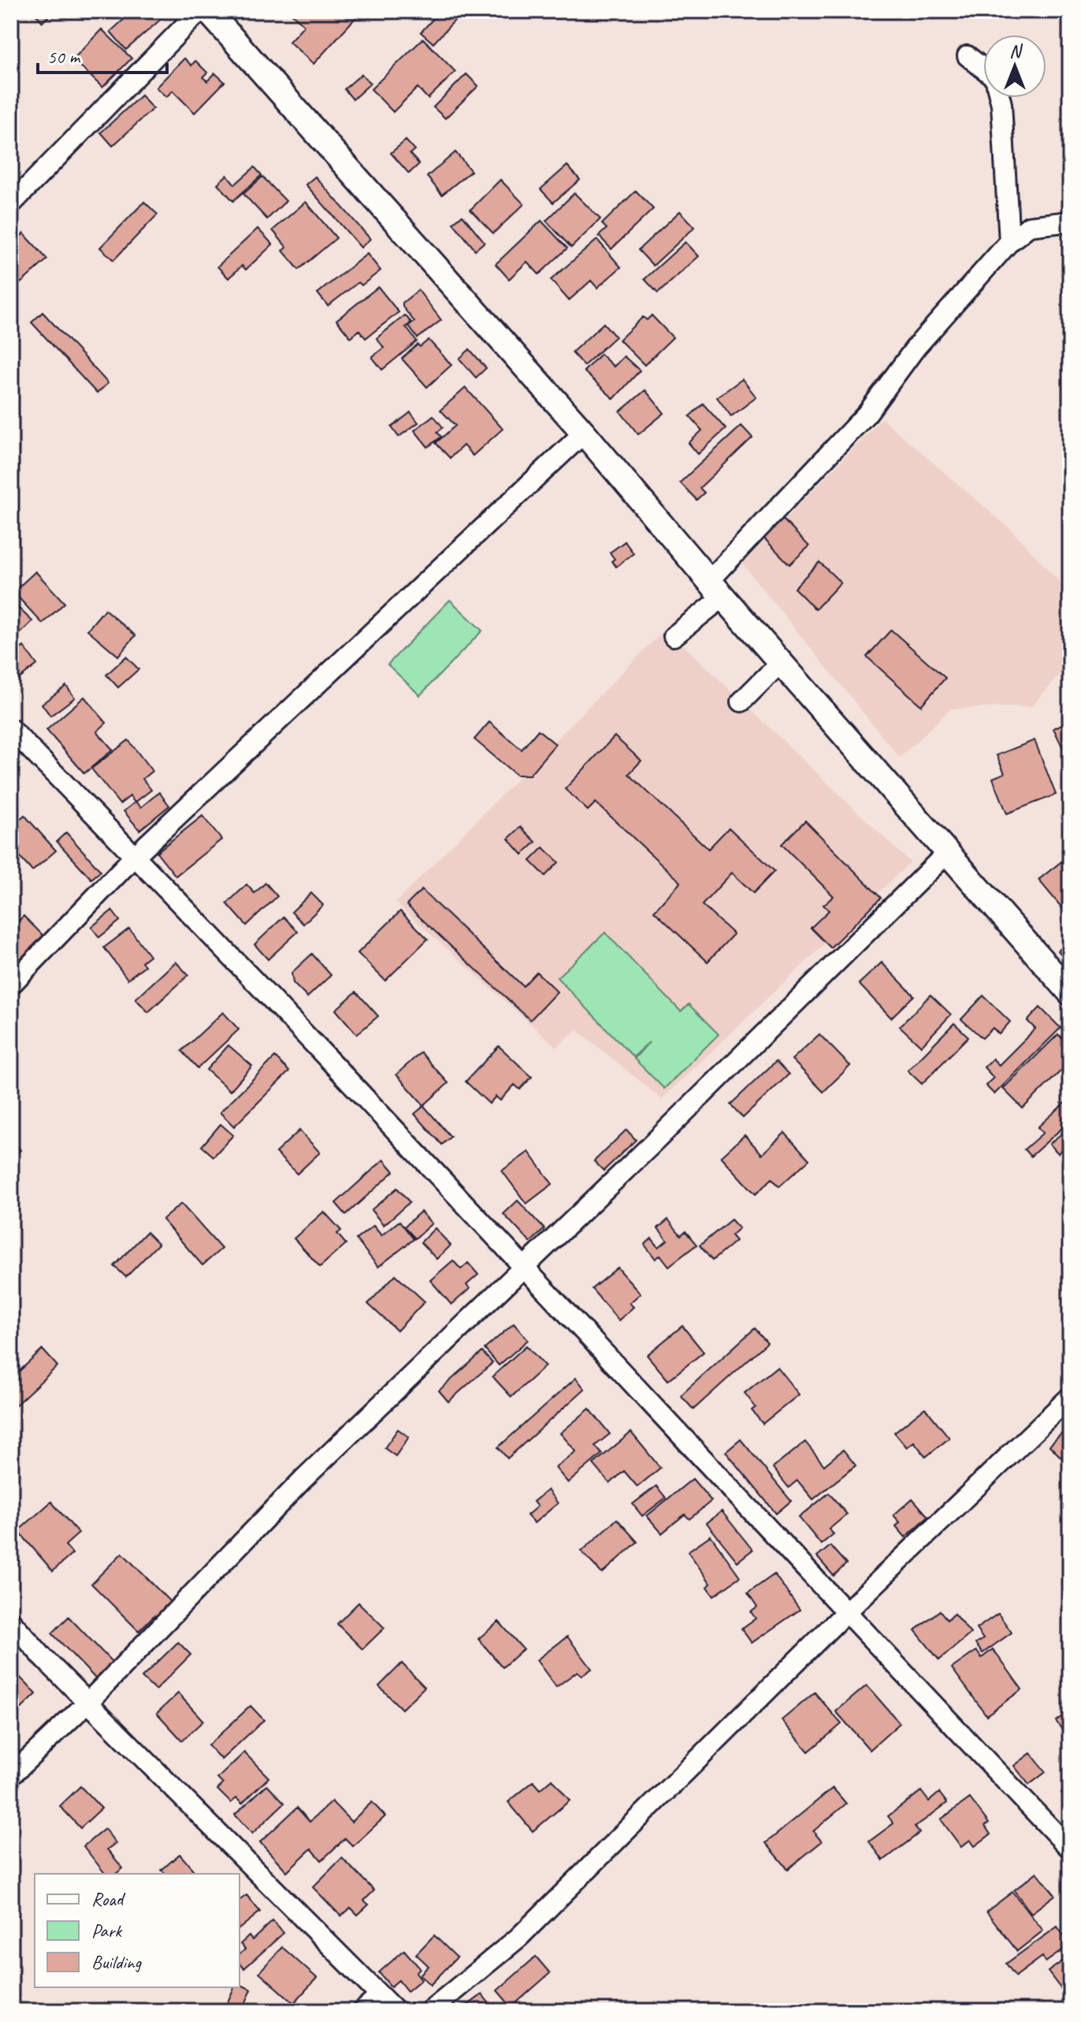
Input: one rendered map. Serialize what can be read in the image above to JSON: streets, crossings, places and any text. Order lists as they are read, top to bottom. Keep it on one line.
{"legend":["Road","Park","Building"],"scale_bar":"50 m","north":"top"}
